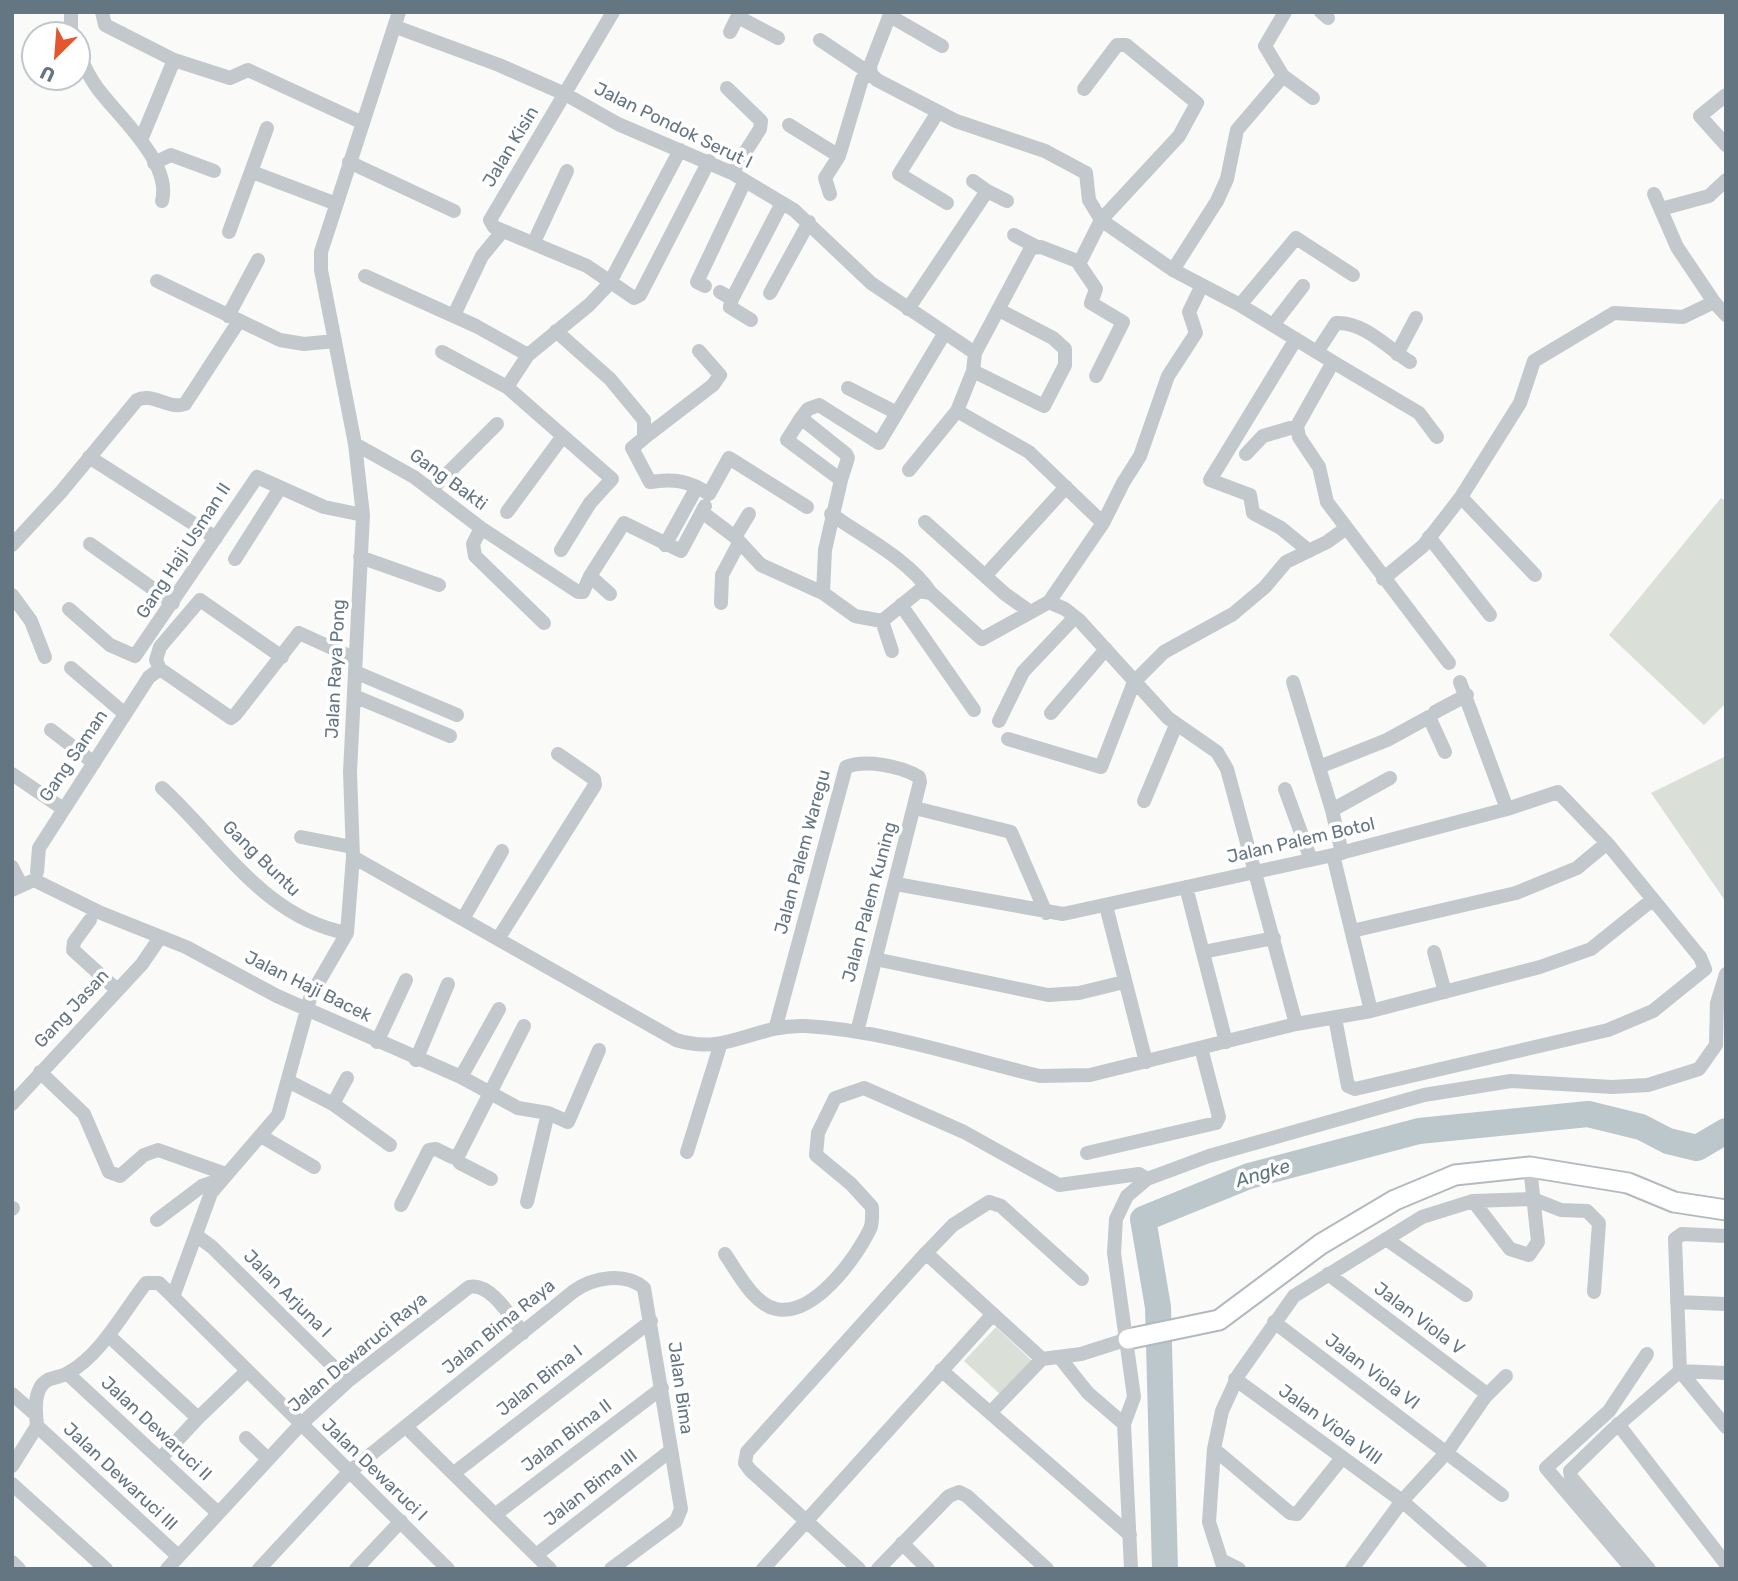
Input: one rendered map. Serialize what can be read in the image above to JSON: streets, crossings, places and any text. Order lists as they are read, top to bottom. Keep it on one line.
{"streets":{"street":["Jalan Pondok Serut I","Jalan Kisin","Gang Bakti","Gang Haji Usman II","Jalan Raya Pong","Gang Saman","Jalan Palem Botol","Jalan Palem Waregu","Gang Buntu","Jalan Palem Kuning","Jalan Haji Bacek","Gang Jasan","Jalan Arjuna I","Jalan Viola V","Jalan Bima Raya","Jalan Dewaruci Raya","Jalan Viola VI","Jalan Bima I","Jalan Bima","Jalan Viola VIII","Jalan Dewaruci II","Jalan Bima II","Jalan Dewaruci I","Jalan Dewaruci III","Jalan Bima III"]},"crossings":[["Jalan Pondok Serut I","Jalan Kisin"],["Jalan Pondok Serut I","Jalan Raya Pong"],["Gang Bakti","Jalan Raya Pong"],["Gang Haji Usman II","Jalan Raya Pong"],["Jalan Raya Pong","Gang Buntu"],["Jalan Raya Pong","Jalan Haji Bacek"],["Jalan Raya Pong","Jalan Arjuna I"],["Jalan Raya Pong","Jalan Dewaruci I"],["Gang Saman","Jalan Haji Bacek"],["Jalan Palem Botol","Jalan Palem Kuning"],["Jalan Palem Waregu","Jalan Palem Kuning"],["Jalan Haji Bacek","Gang Jasan"],["Jalan Arjuna I","Jalan Dewaruci Raya"],["Jalan Bima Raya","Jalan Dewaruci Raya"],["Jalan Bima Raya","Jalan Bima"],["Jalan Bima Raya","Jalan Dewaruci I"],["Jalan Dewaruci Raya","Jalan Dewaruci II"],["Jalan Dewaruci Raya","Jalan Dewaruci I"],["Jalan Dewaruci Raya","Jalan Dewaruci III"],["Jalan Bima I","Jalan Bima"],["Jalan Bima","Jalan Bima II"],["Jalan Bima","Jalan Bima III"]],"water":["Angke"],"north":"bottom left"}
